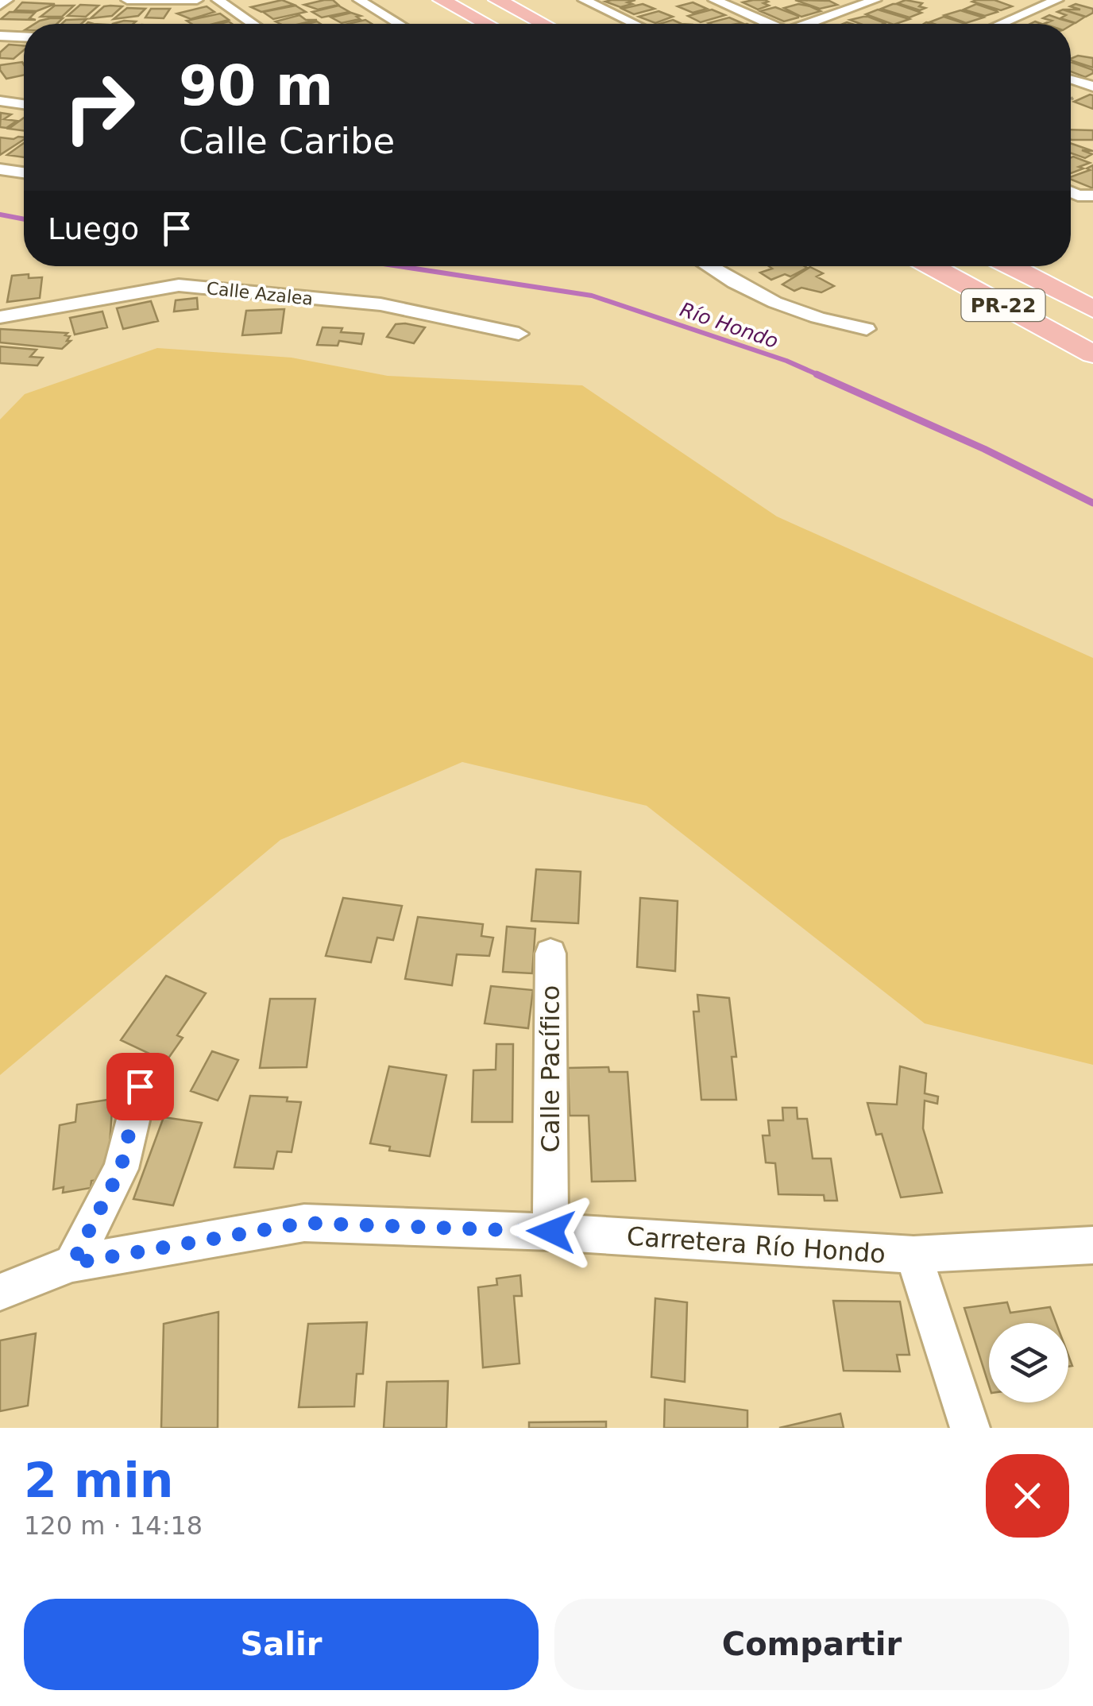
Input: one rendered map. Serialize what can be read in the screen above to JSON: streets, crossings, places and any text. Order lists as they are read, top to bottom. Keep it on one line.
{"streets":{"highway":["PR-22"],"street":["Calle Azalea","Calle Pacífico","Carretera Río Hondo"]},"crossings":[["Calle Pacífico","Carretera Río Hondo"]],"water":["Río Hondo"],"page":{"turn":["90 m","Calle Caribe"],"then":"Luego","heading":["2 min","120 m · 14:18"],"buttons":["Salir","Compartir"]}}
